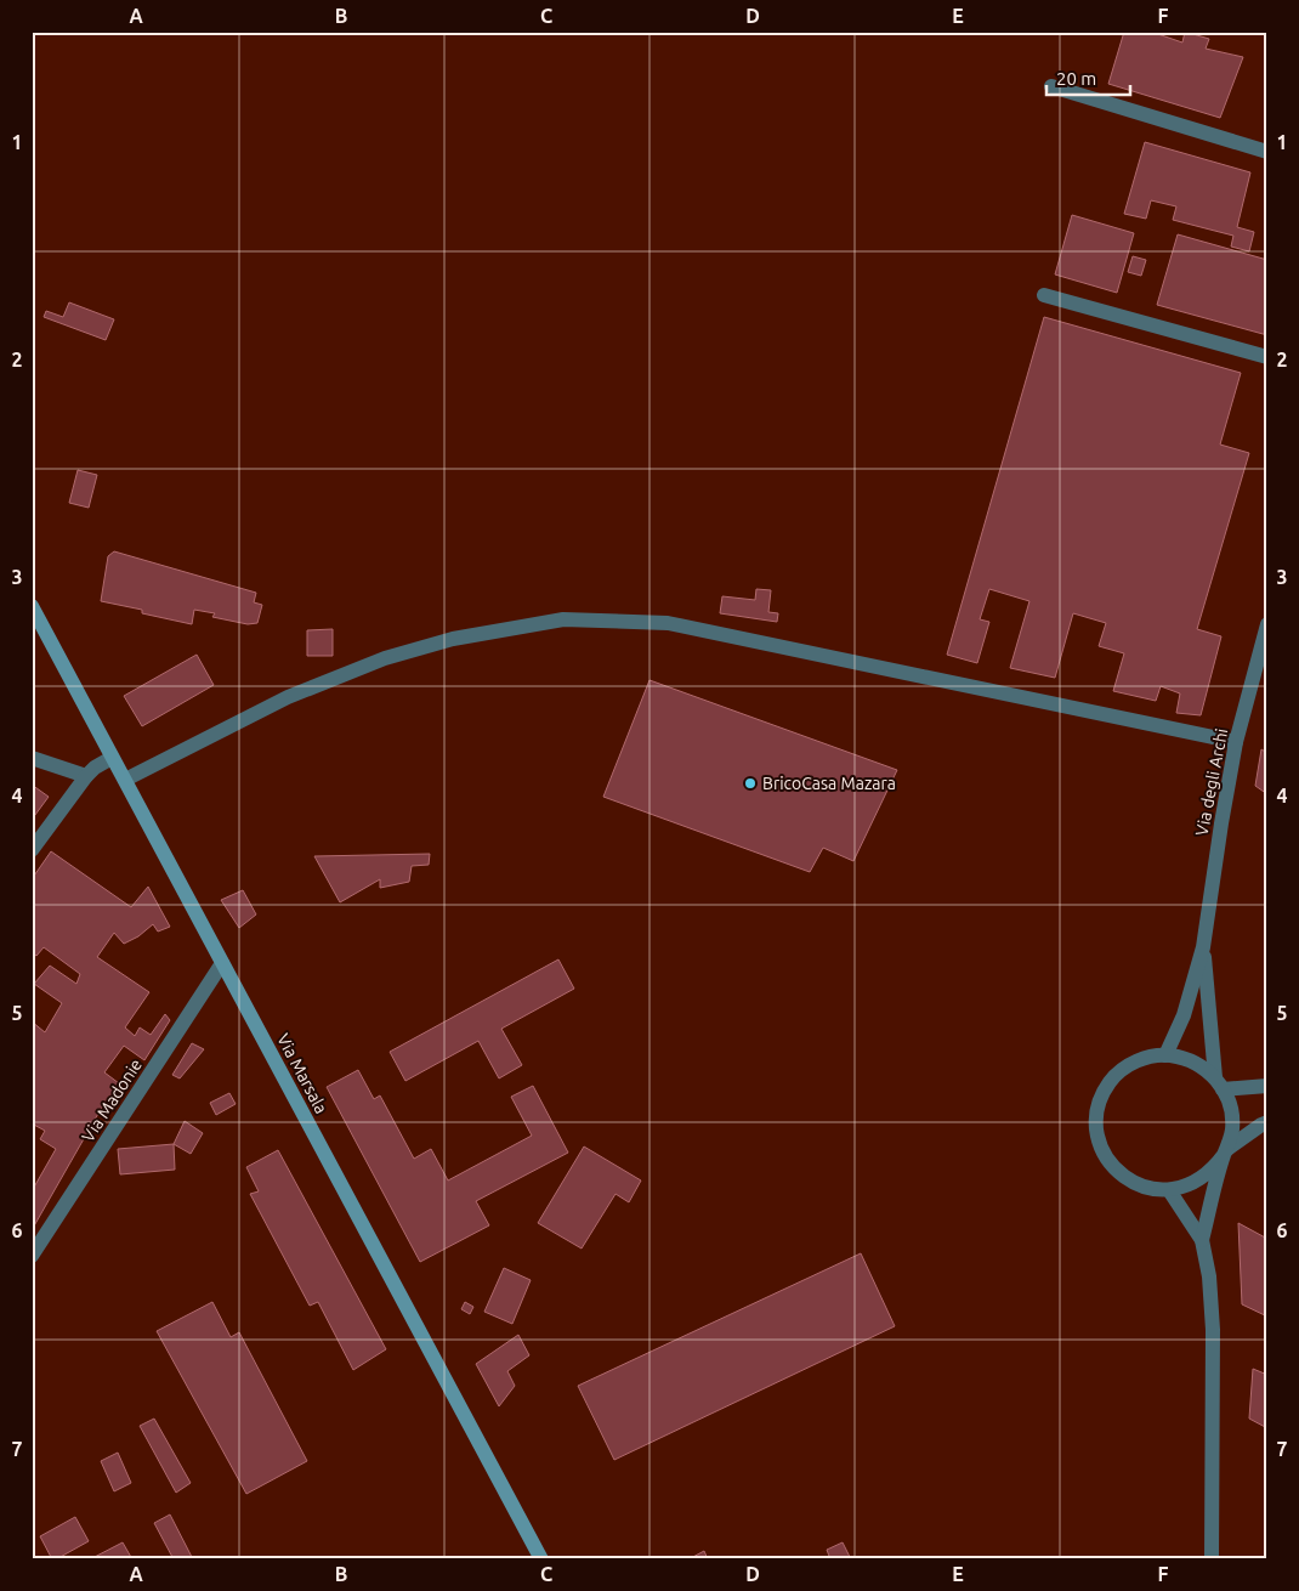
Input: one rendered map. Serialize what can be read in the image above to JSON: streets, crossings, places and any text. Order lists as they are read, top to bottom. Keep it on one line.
{"streets":{"main road":["Via Marsala"],"street":["Via degli Archi","Via Madonie"]},"crossings":[["Via Marsala","Via Madonie"]],"places":["BricoCasa Mazara"],"scale_bar":"20 m","grid":{"columns":["A","B","C","D","E","F"],"rows":["1","2","3","4","5","6","7"]}}
